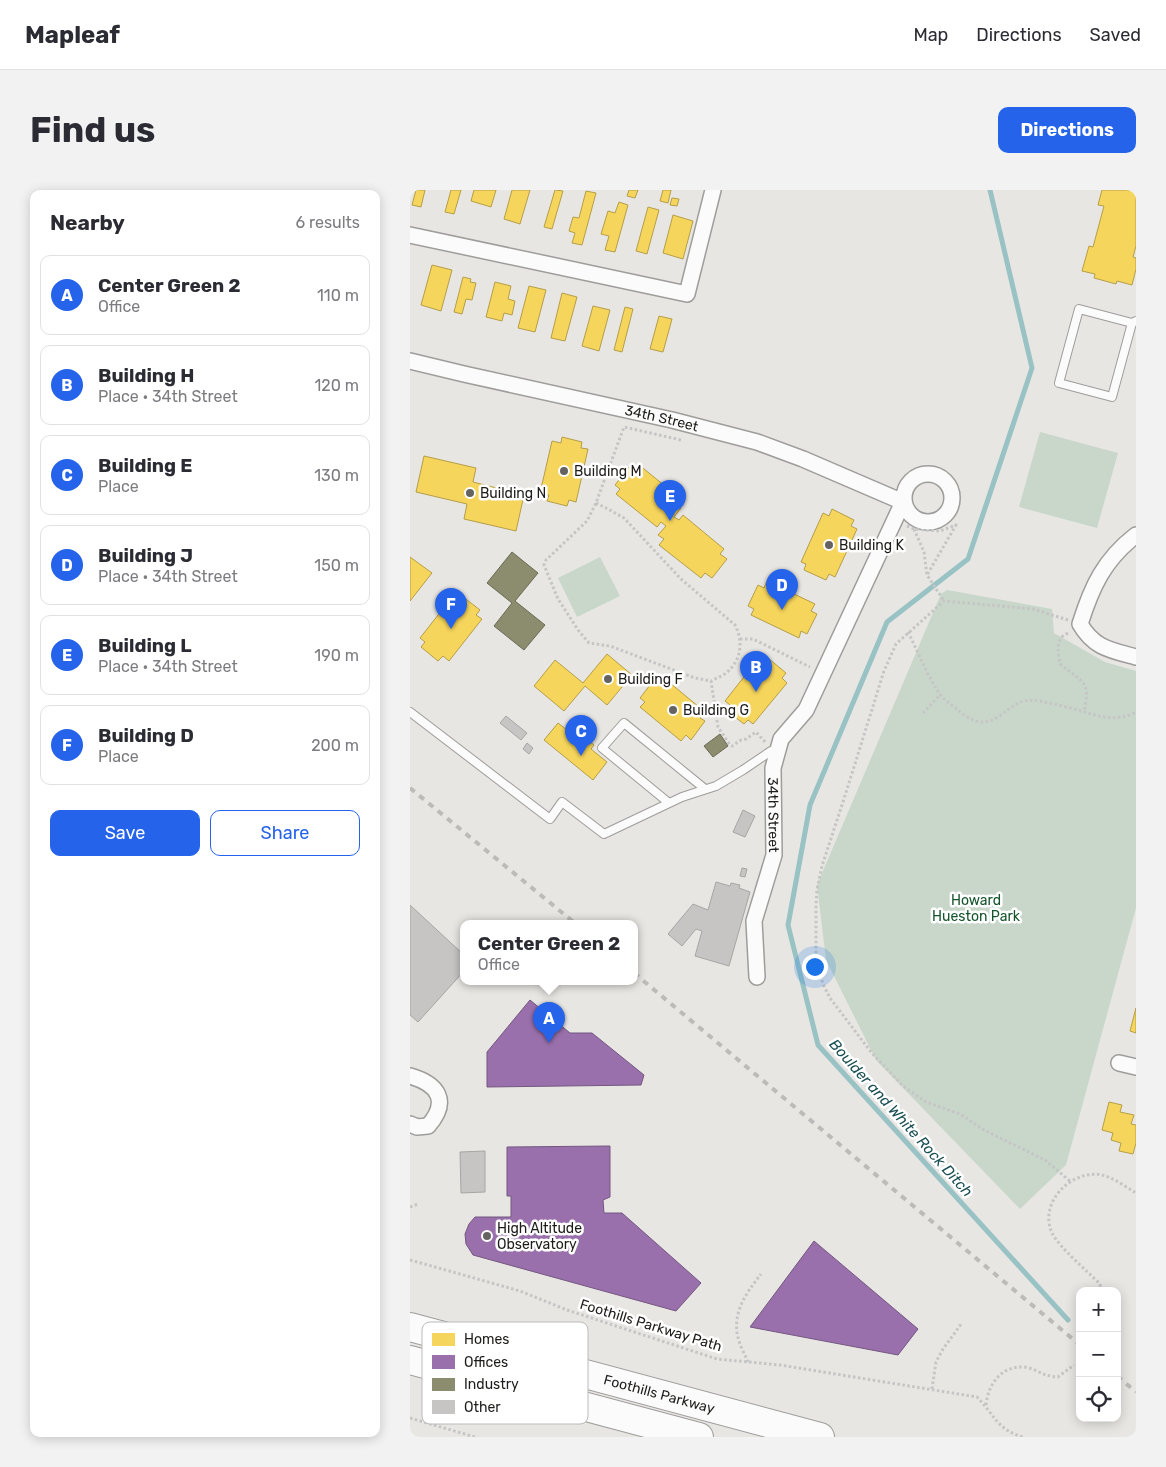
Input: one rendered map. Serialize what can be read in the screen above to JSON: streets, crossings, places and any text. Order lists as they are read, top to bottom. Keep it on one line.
{"streets":{"highway":["Foothills Parkway"],"street":["34th Street"],"path":["Foothills Parkway Path"]},"water":["Boulder and White Rock Ditch"],"parks":["Howard Hueston Park"],"places":["Building M","Building N","Building K","Building F","Building G","High Altitude Observatory"],"legend":["Homes","Offices","Industry","Other"],"page":{"header":"Mapleaf","nav":["Map","Directions","Saved"],"buttons":["Directions",["Save","Share"]],"title":"Find us","heading":["Nearby","6 results"],"list":[{"mark":"A","name":"Center Green 2","note":"Office","value":"110 m"},{"mark":"B","name":"Building H","note":"Place · 34th Street","value":"120 m"},{"mark":"C","name":"Building E","note":"Place","value":"130 m"},{"mark":"D","name":"Building J","note":"Place · 34th Street","value":"150 m"},{"mark":"E","name":"Building L","note":"Place · 34th Street","value":"190 m"},{"mark":"F","name":"Building D","note":"Place","value":"200 m"}],"pins":["E","D","F","B","C","A"],"popup":["Center Green 2","Office"],"map_buttons":["+","−"]}}
